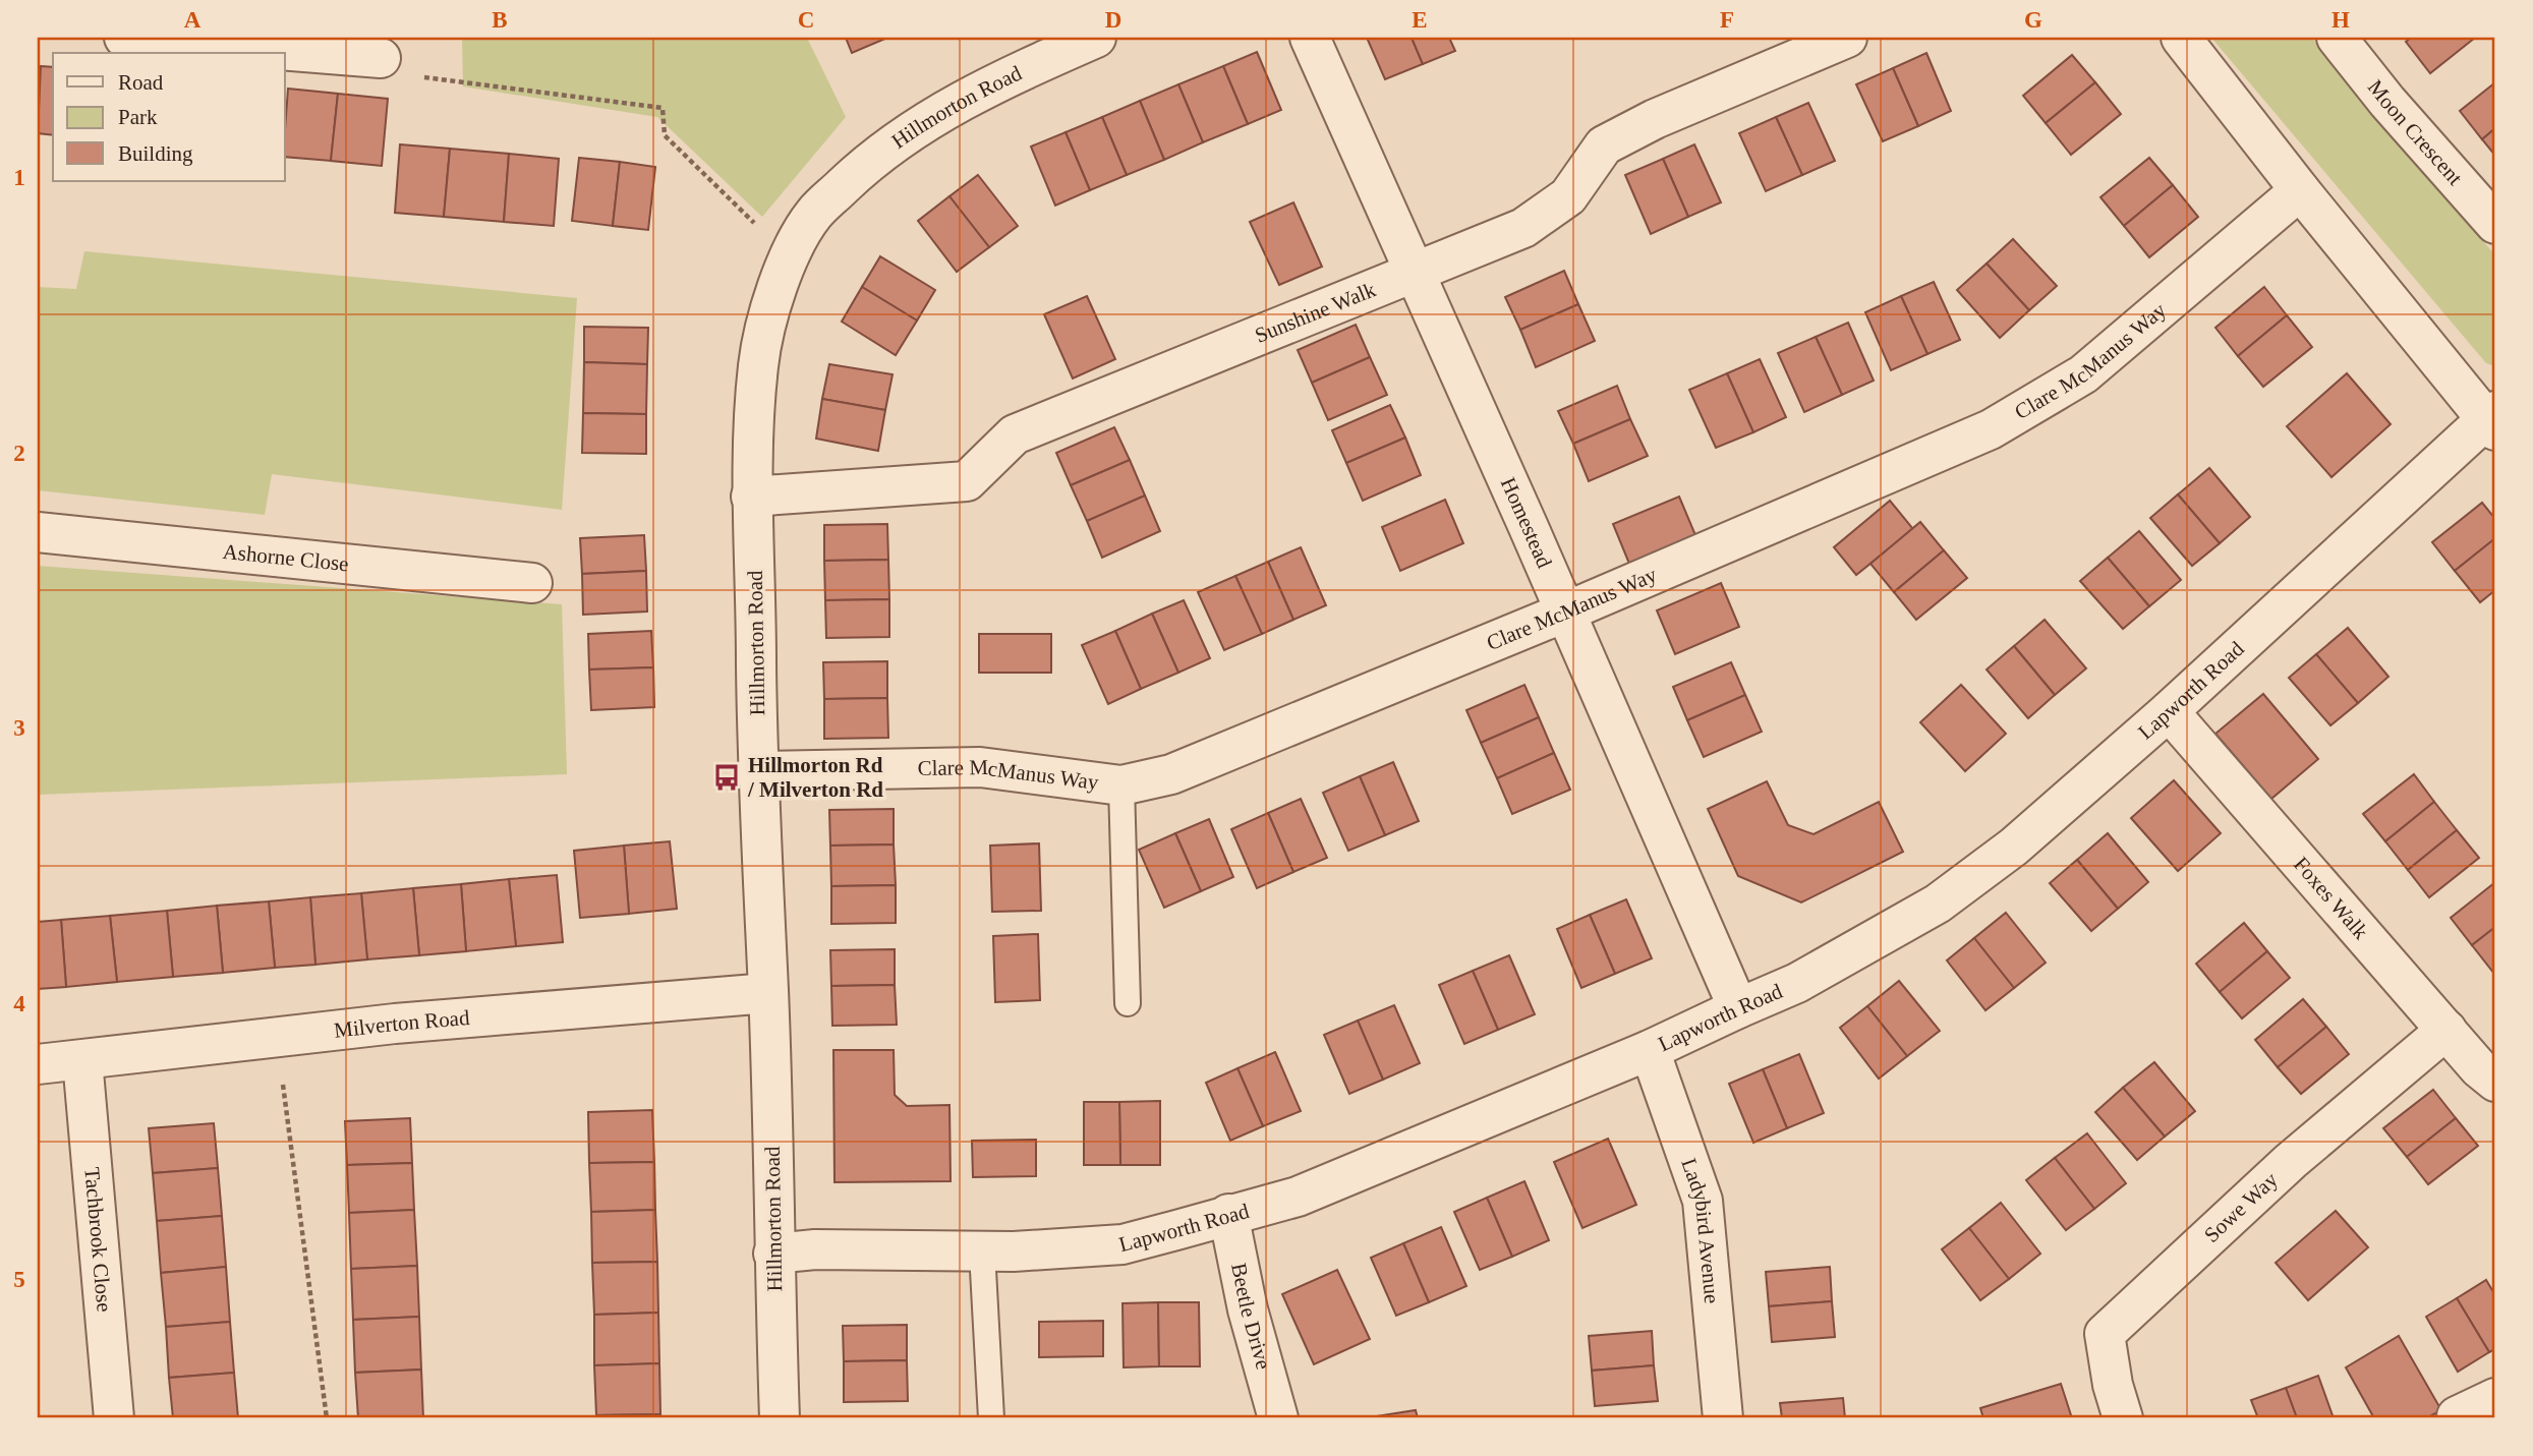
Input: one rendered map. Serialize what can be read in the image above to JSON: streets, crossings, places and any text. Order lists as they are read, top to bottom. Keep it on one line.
{"streets":{"street":["Hillmorton Road","Moon Crescent","Sunshine Walk","Clare McManus Way","Homestead","Ashorne Close","Lapworth Road","Foxes Walk","Milverton Road","Sowe Way","Ladybird Avenue","Tachbrook Close","Beetle Drive"]},"crossings":[["Hillmorton Road","Sunshine Walk"],["Hillmorton Road","Clare McManus Way"],["Hillmorton Road","Lapworth Road"],["Hillmorton Road","Milverton Road"],["Sunshine Walk","Homestead"],["Clare McManus Way","Homestead"],["Homestead","Lapworth Road"],["Lapworth Road","Foxes Walk"],["Lapworth Road","Ladybird Avenue"],["Lapworth Road","Beetle Drive"],["Foxes Walk","Sowe Way"],["Milverton Road","Tachbrook Close"]],"places":{"bus stop":["Hillmorton Rd / Milverton Rd"]},"legend":["Road","Park","Building"],"grid":{"columns":["A","B","C","D","E","F","G","H"],"rows":["1","2","3","4","5"]}}
